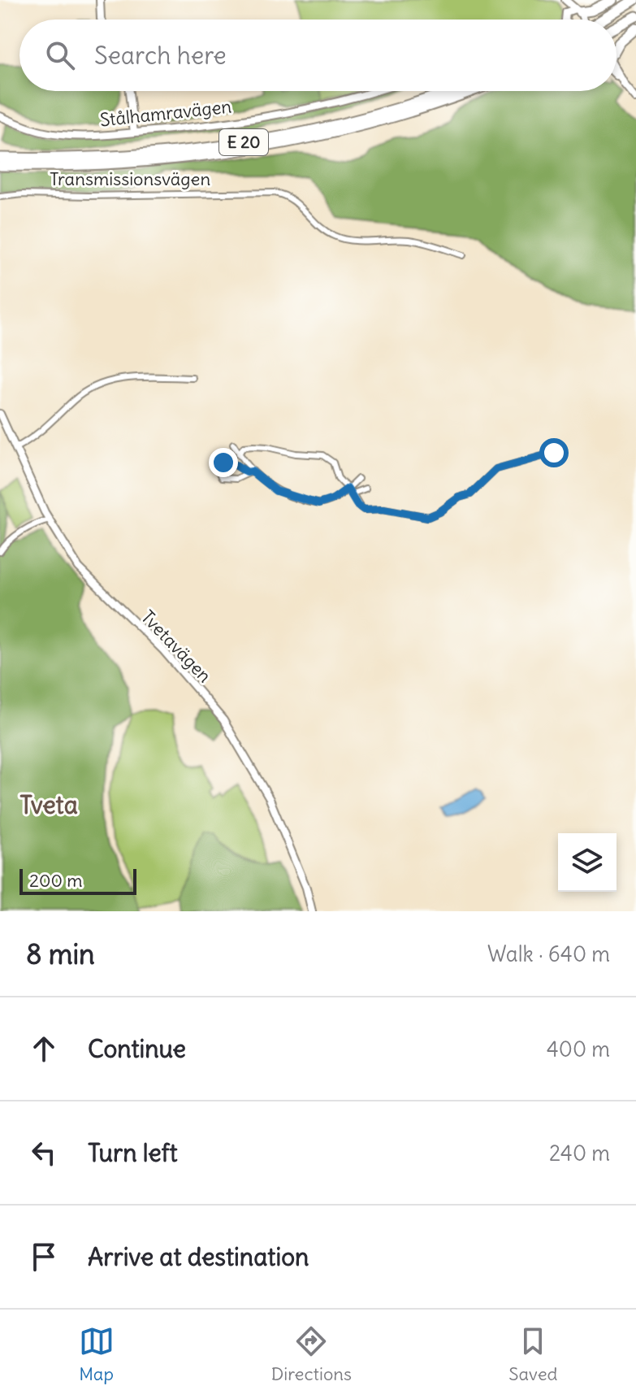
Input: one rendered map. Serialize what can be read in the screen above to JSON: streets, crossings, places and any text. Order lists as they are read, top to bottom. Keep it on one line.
{"streets":{"highway":["E 20"],"main road":["Stålhamravägen","Tvetavägen"],"street":["Transmissionsvägen"]},"districts":["Tveta"],"scale_bar":"200 m","page":{"search":"Search here","scale":"200 m","heading":["8 min","Walk · 640 m"],"list":[["Continue","400 m"],["Turn left","240 m"],"Arrive at destination"],"nav":["Map","Directions","Saved"]}}
